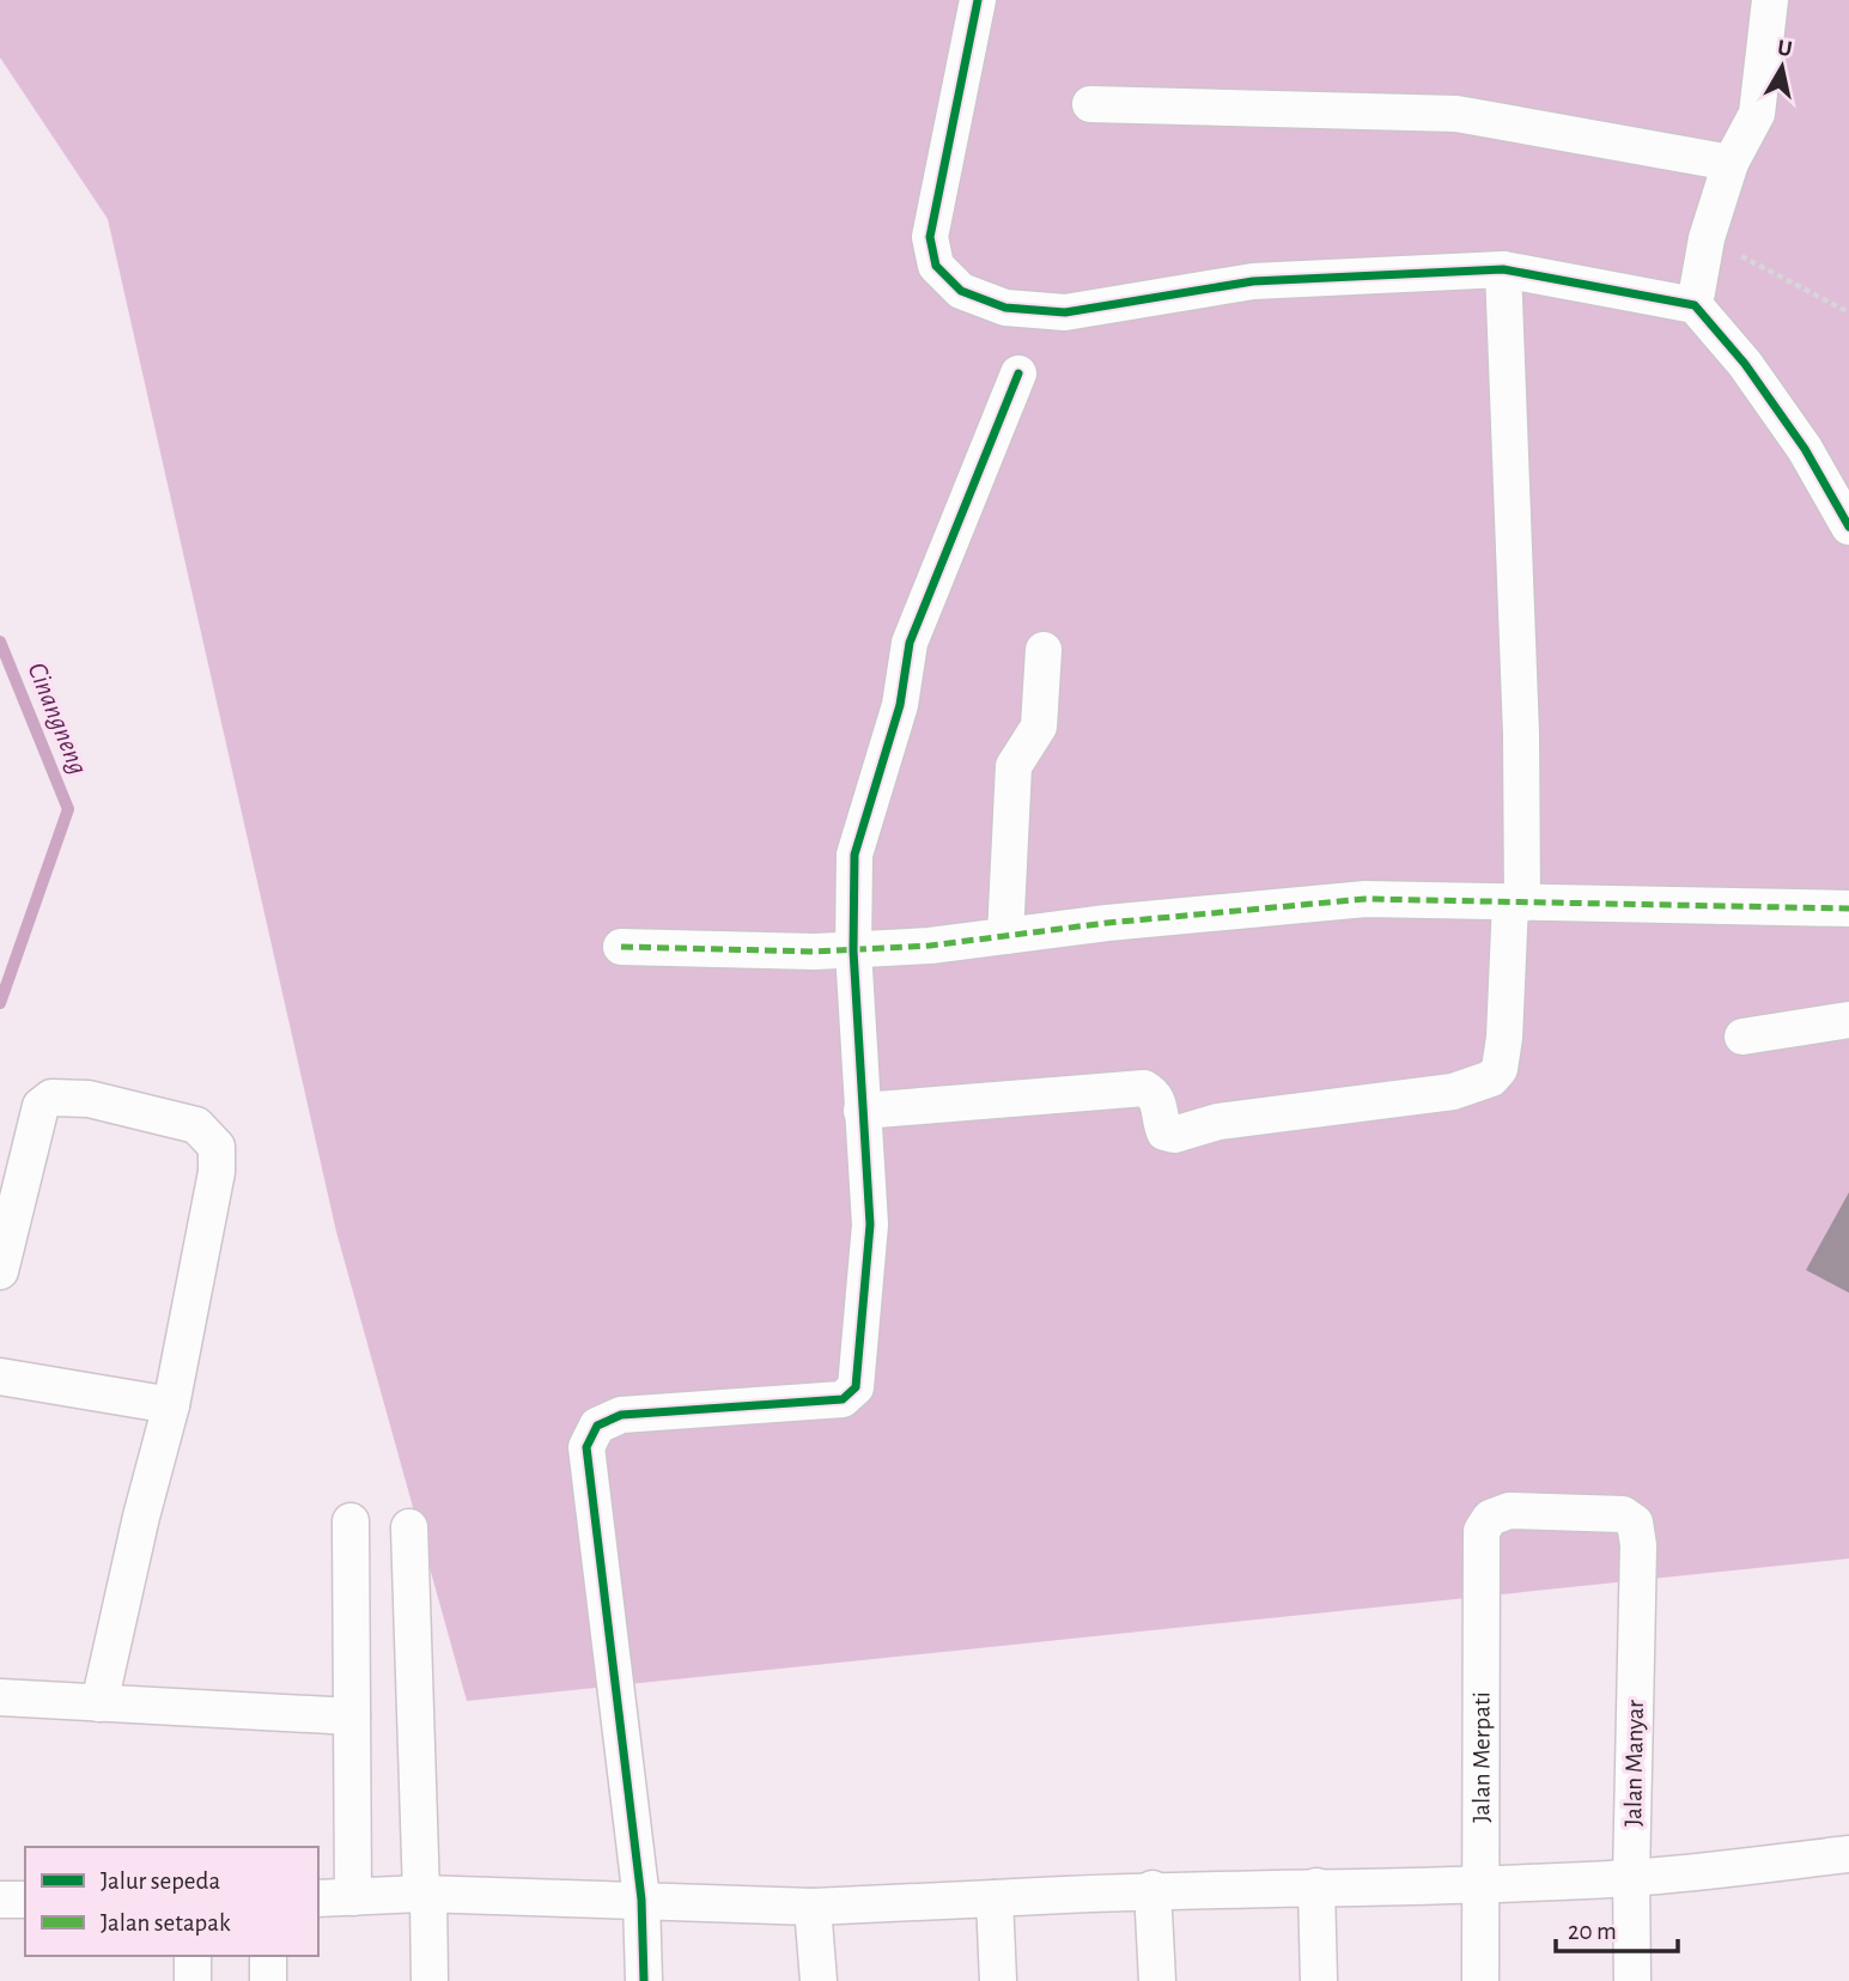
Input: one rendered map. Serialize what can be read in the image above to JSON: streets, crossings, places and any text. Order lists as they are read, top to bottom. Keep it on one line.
{"streets":{"street":["Jalan Merpati","Jalan Manyar"]},"crossings":[["Jalan Merpati","Jalan Manyar"]],"water":["Cinangneng"],"legend":["Jalur sepeda","Jalan setapak"],"scale_bar":"20 m","north":"top"}
